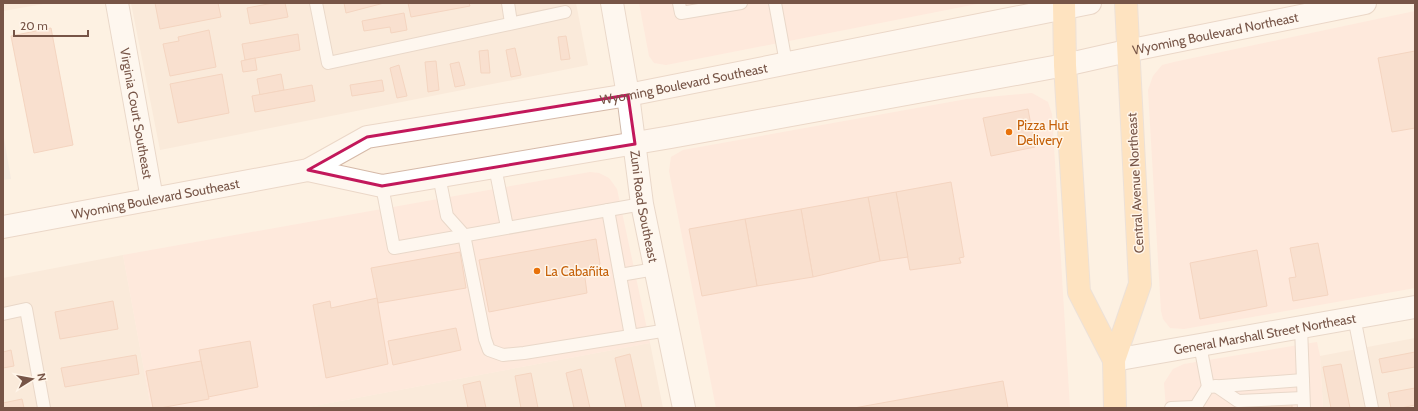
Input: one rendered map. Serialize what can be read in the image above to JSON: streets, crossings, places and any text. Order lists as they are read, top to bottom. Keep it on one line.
{"streets":{"main road":["Wyoming Boulevard Northeast","Wyoming Boulevard Southeast","Virginia Court Southeast","Central Avenue Northeast","Zuni Road Southeast","General Marshall Street Northeast"]},"crossings":[["Wyoming Boulevard Northeast","Wyoming Boulevard Southeast"],["Wyoming Boulevard Northeast","Central Avenue Northeast"],["Wyoming Boulevard Southeast","Virginia Court Southeast"],["Wyoming Boulevard Southeast","Zuni Road Southeast"],["Central Avenue Northeast","General Marshall Street Northeast"]],"places":["Pizza Hut Delivery","La Cabañita"],"scale_bar":"20 m","north":"right"}
